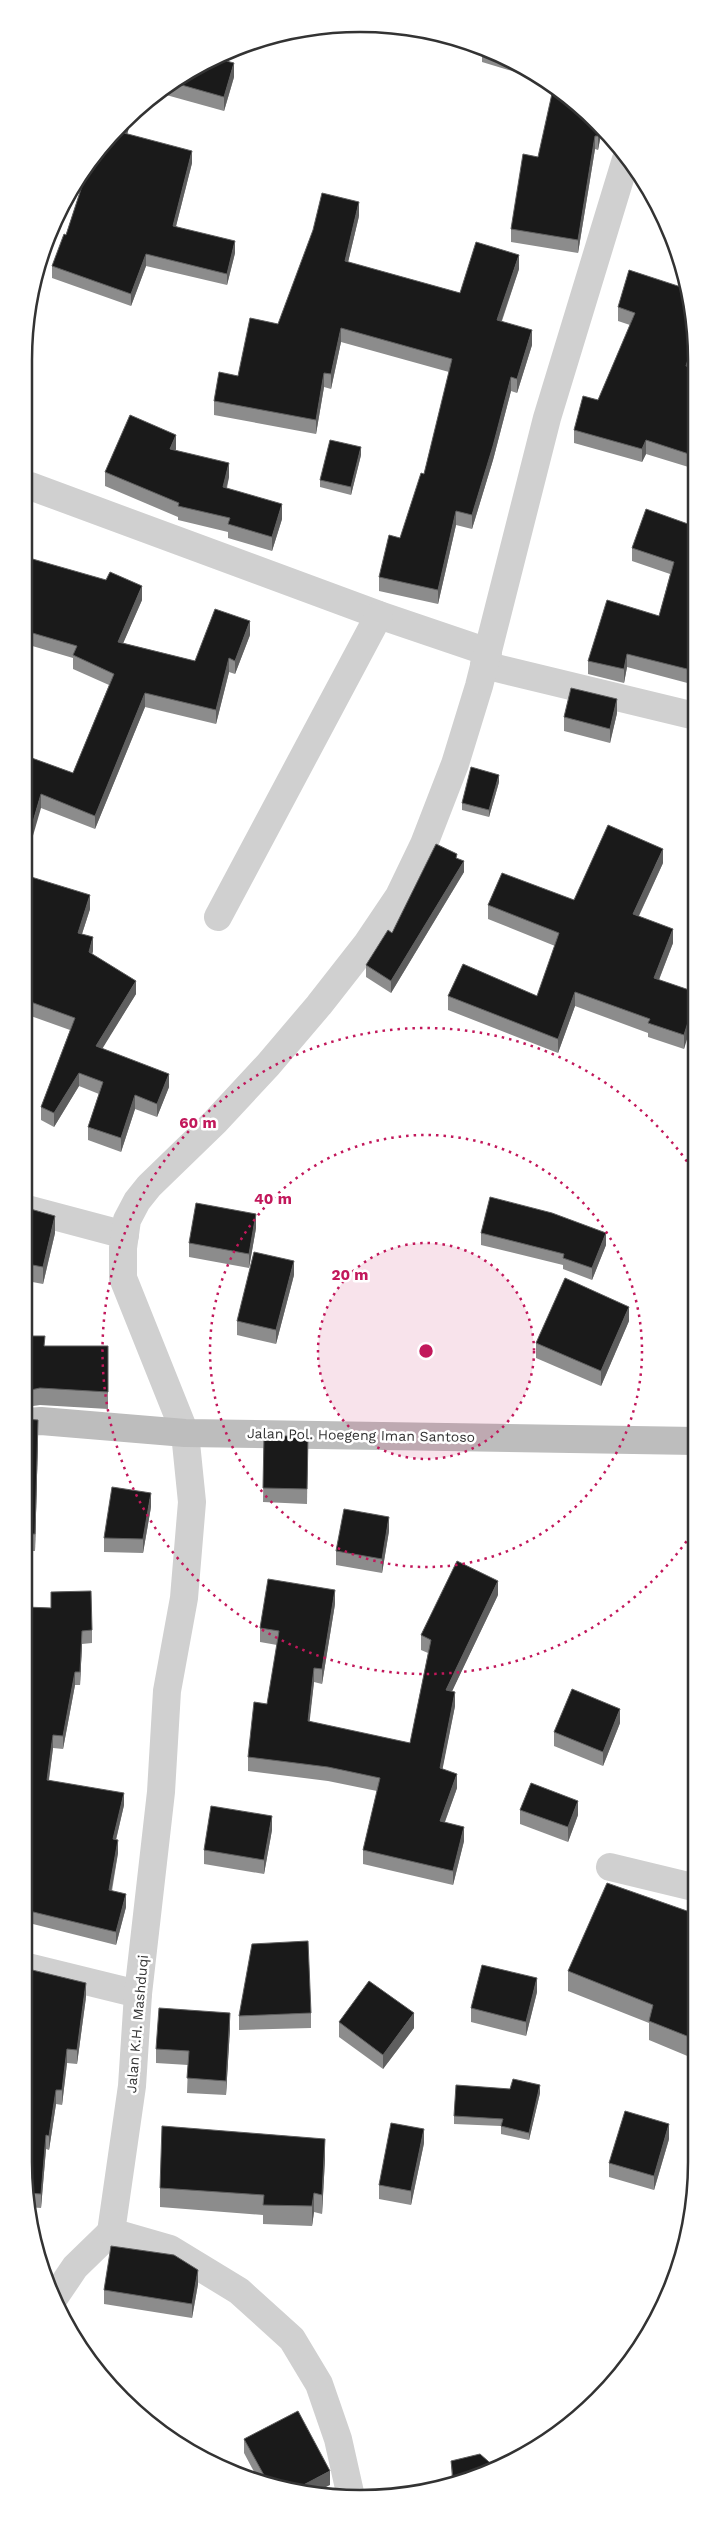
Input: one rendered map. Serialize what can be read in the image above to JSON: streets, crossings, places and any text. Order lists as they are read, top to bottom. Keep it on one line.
{"streets":{"street":["Jalan Pol. Hoegeng Iman Santoso","Jalan K.H. Mashduqi"]},"crossings":[["Jalan Pol. Hoegeng Iman Santoso","Jalan K.H. Mashduqi"]],"rings":["60 m","40 m","20 m"]}
